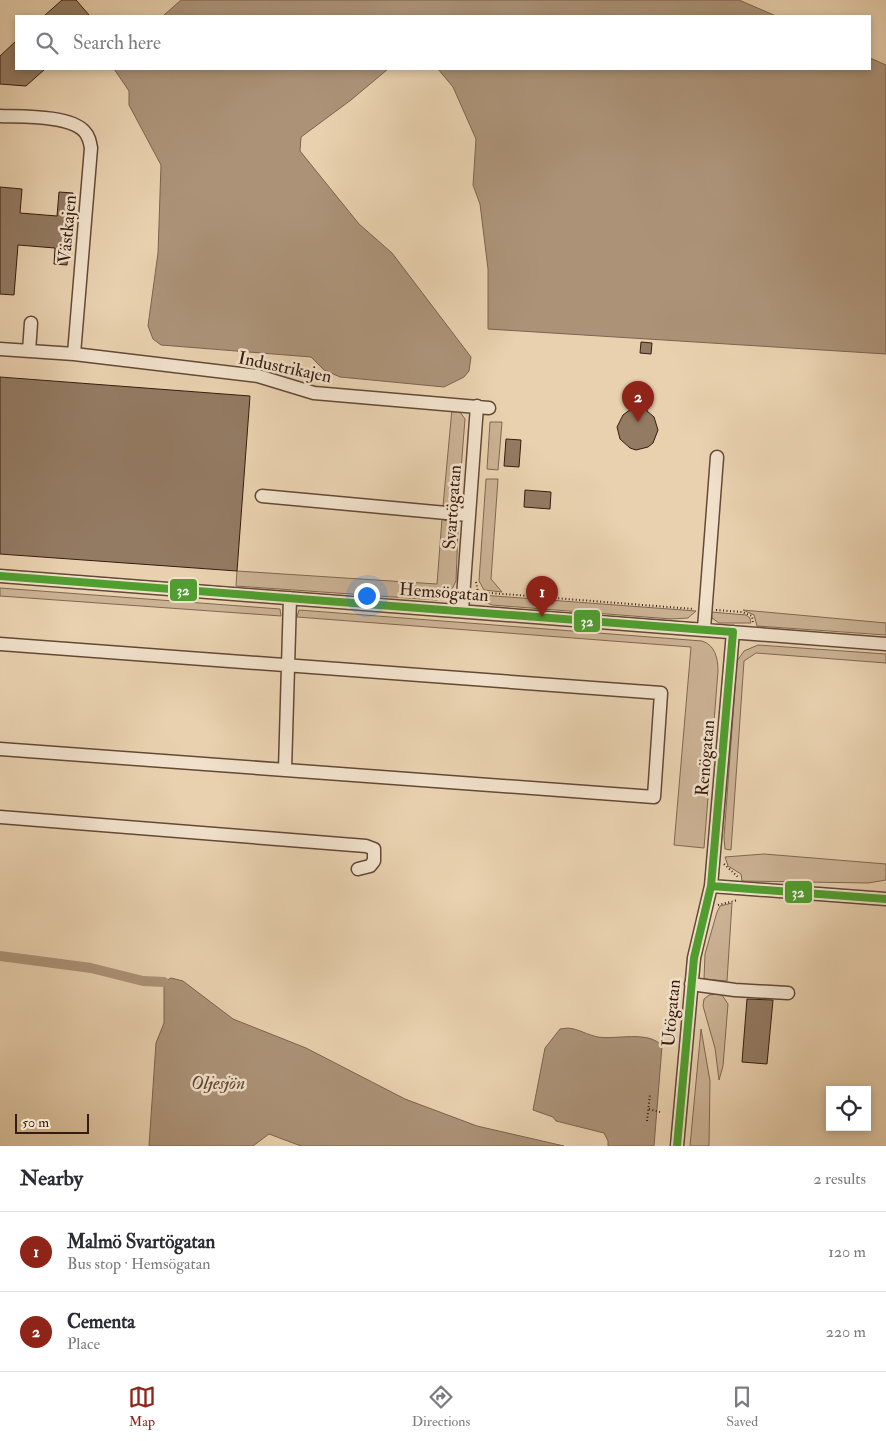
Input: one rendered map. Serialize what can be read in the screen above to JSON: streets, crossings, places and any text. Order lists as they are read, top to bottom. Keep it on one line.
{"streets":{"street":["Västkajen","Industrikajen","Svartögatan","Hemsögatan","Renögatan","Utögatan"]},"crossings":[["Västkajen","Industrikajen"],["Industrikajen","Svartögatan"],["Svartögatan","Hemsögatan"],["Hemsögatan","Renögatan"],["Renögatan","Utögatan"]],"water":["Oljesjön"],"lines":["transit line 32"],"scale_bar":"50 m","page":{"search":"Search here","pins":["2","1"],"scale":"50 m","heading":["Nearby","2 results"],"list":[{"mark":"1","name":"Malmö Svartögatan","note":"Bus stop · Hemsögatan","value":"120 m"},{"mark":"2","name":"Cementa","note":"Place","value":"220 m"}],"nav":["Map","Directions","Saved"]}}
